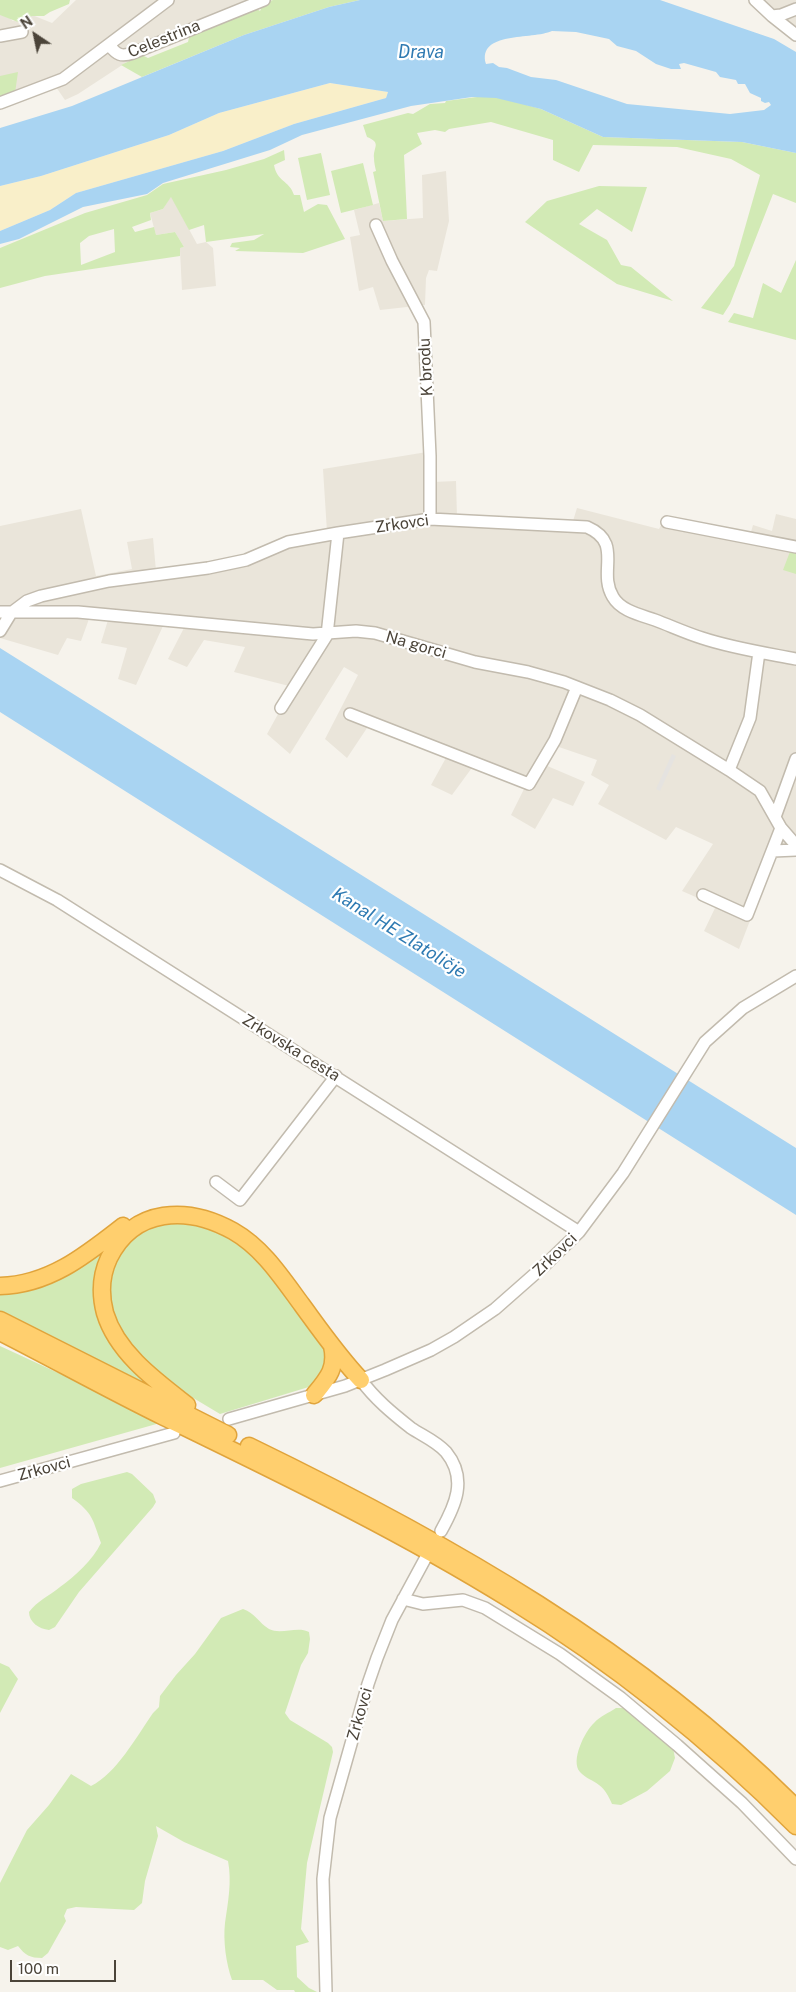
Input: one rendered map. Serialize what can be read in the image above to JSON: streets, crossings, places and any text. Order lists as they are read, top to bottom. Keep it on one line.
{"streets":{"street":["Celestrina","K brodu","Zrkovci","Na gorci","Zrkovska cesta"]},"crossings":[["K brodu","Zrkovci"],["Zrkovci","Na gorci"],["Zrkovci","Zrkovska cesta"]],"water":["Drava","Kanal HE Zlatoličje"],"scale_bar":"100 m","north":"top left"}
